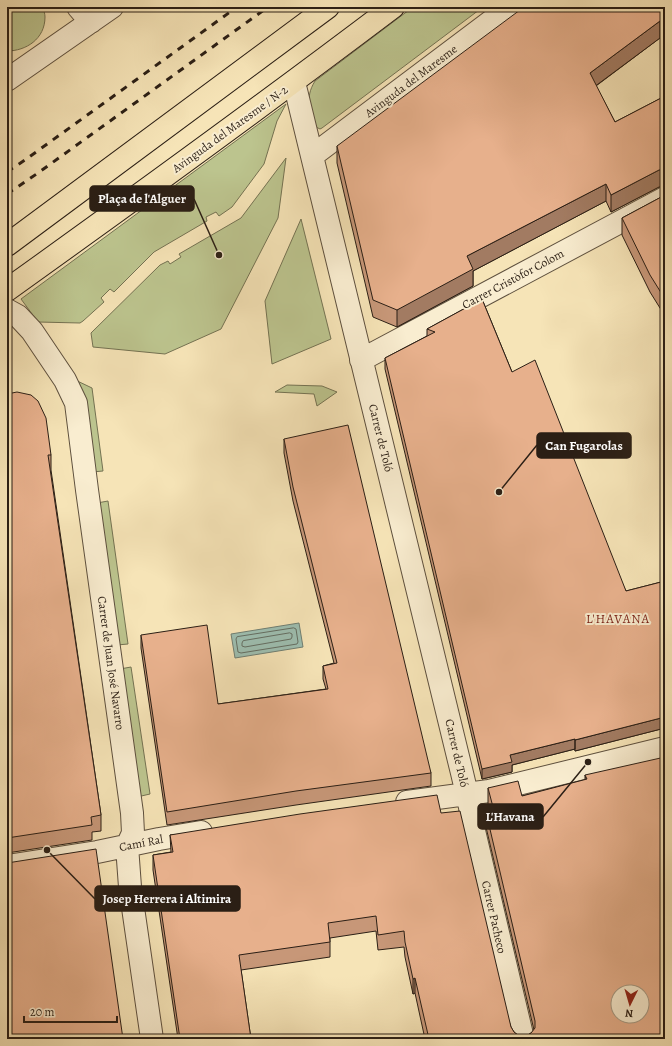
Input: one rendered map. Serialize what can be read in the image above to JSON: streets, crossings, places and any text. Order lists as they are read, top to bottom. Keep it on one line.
{"streets":{"main road":["Avinguda del Maresme / N-2"],"street":["Avinguda del Maresme","Carrer Cristòfor Colom","Carrer de Toló","Carrer de Juan José Navarro","Camí Ral","Carrer Pacheco"]},"crossings":[["Avinguda del Maresme","Carrer de Toló"],["Avinguda del Maresme / N-2","Carrer de Toló"],["Carrer Cristòfor Colom","Carrer de Toló"],["Carrer de Toló","Carrer Pacheco"],["Carrer de Juan José Navarro","Camí Ral"]],"districts":["L'HAVANA"],"places":["Plaça de l'Alguer","Can Fugarolas","L'Havana","Josep Herrera i Altimira"],"scale_bar":"20 m","north":"bottom"}
